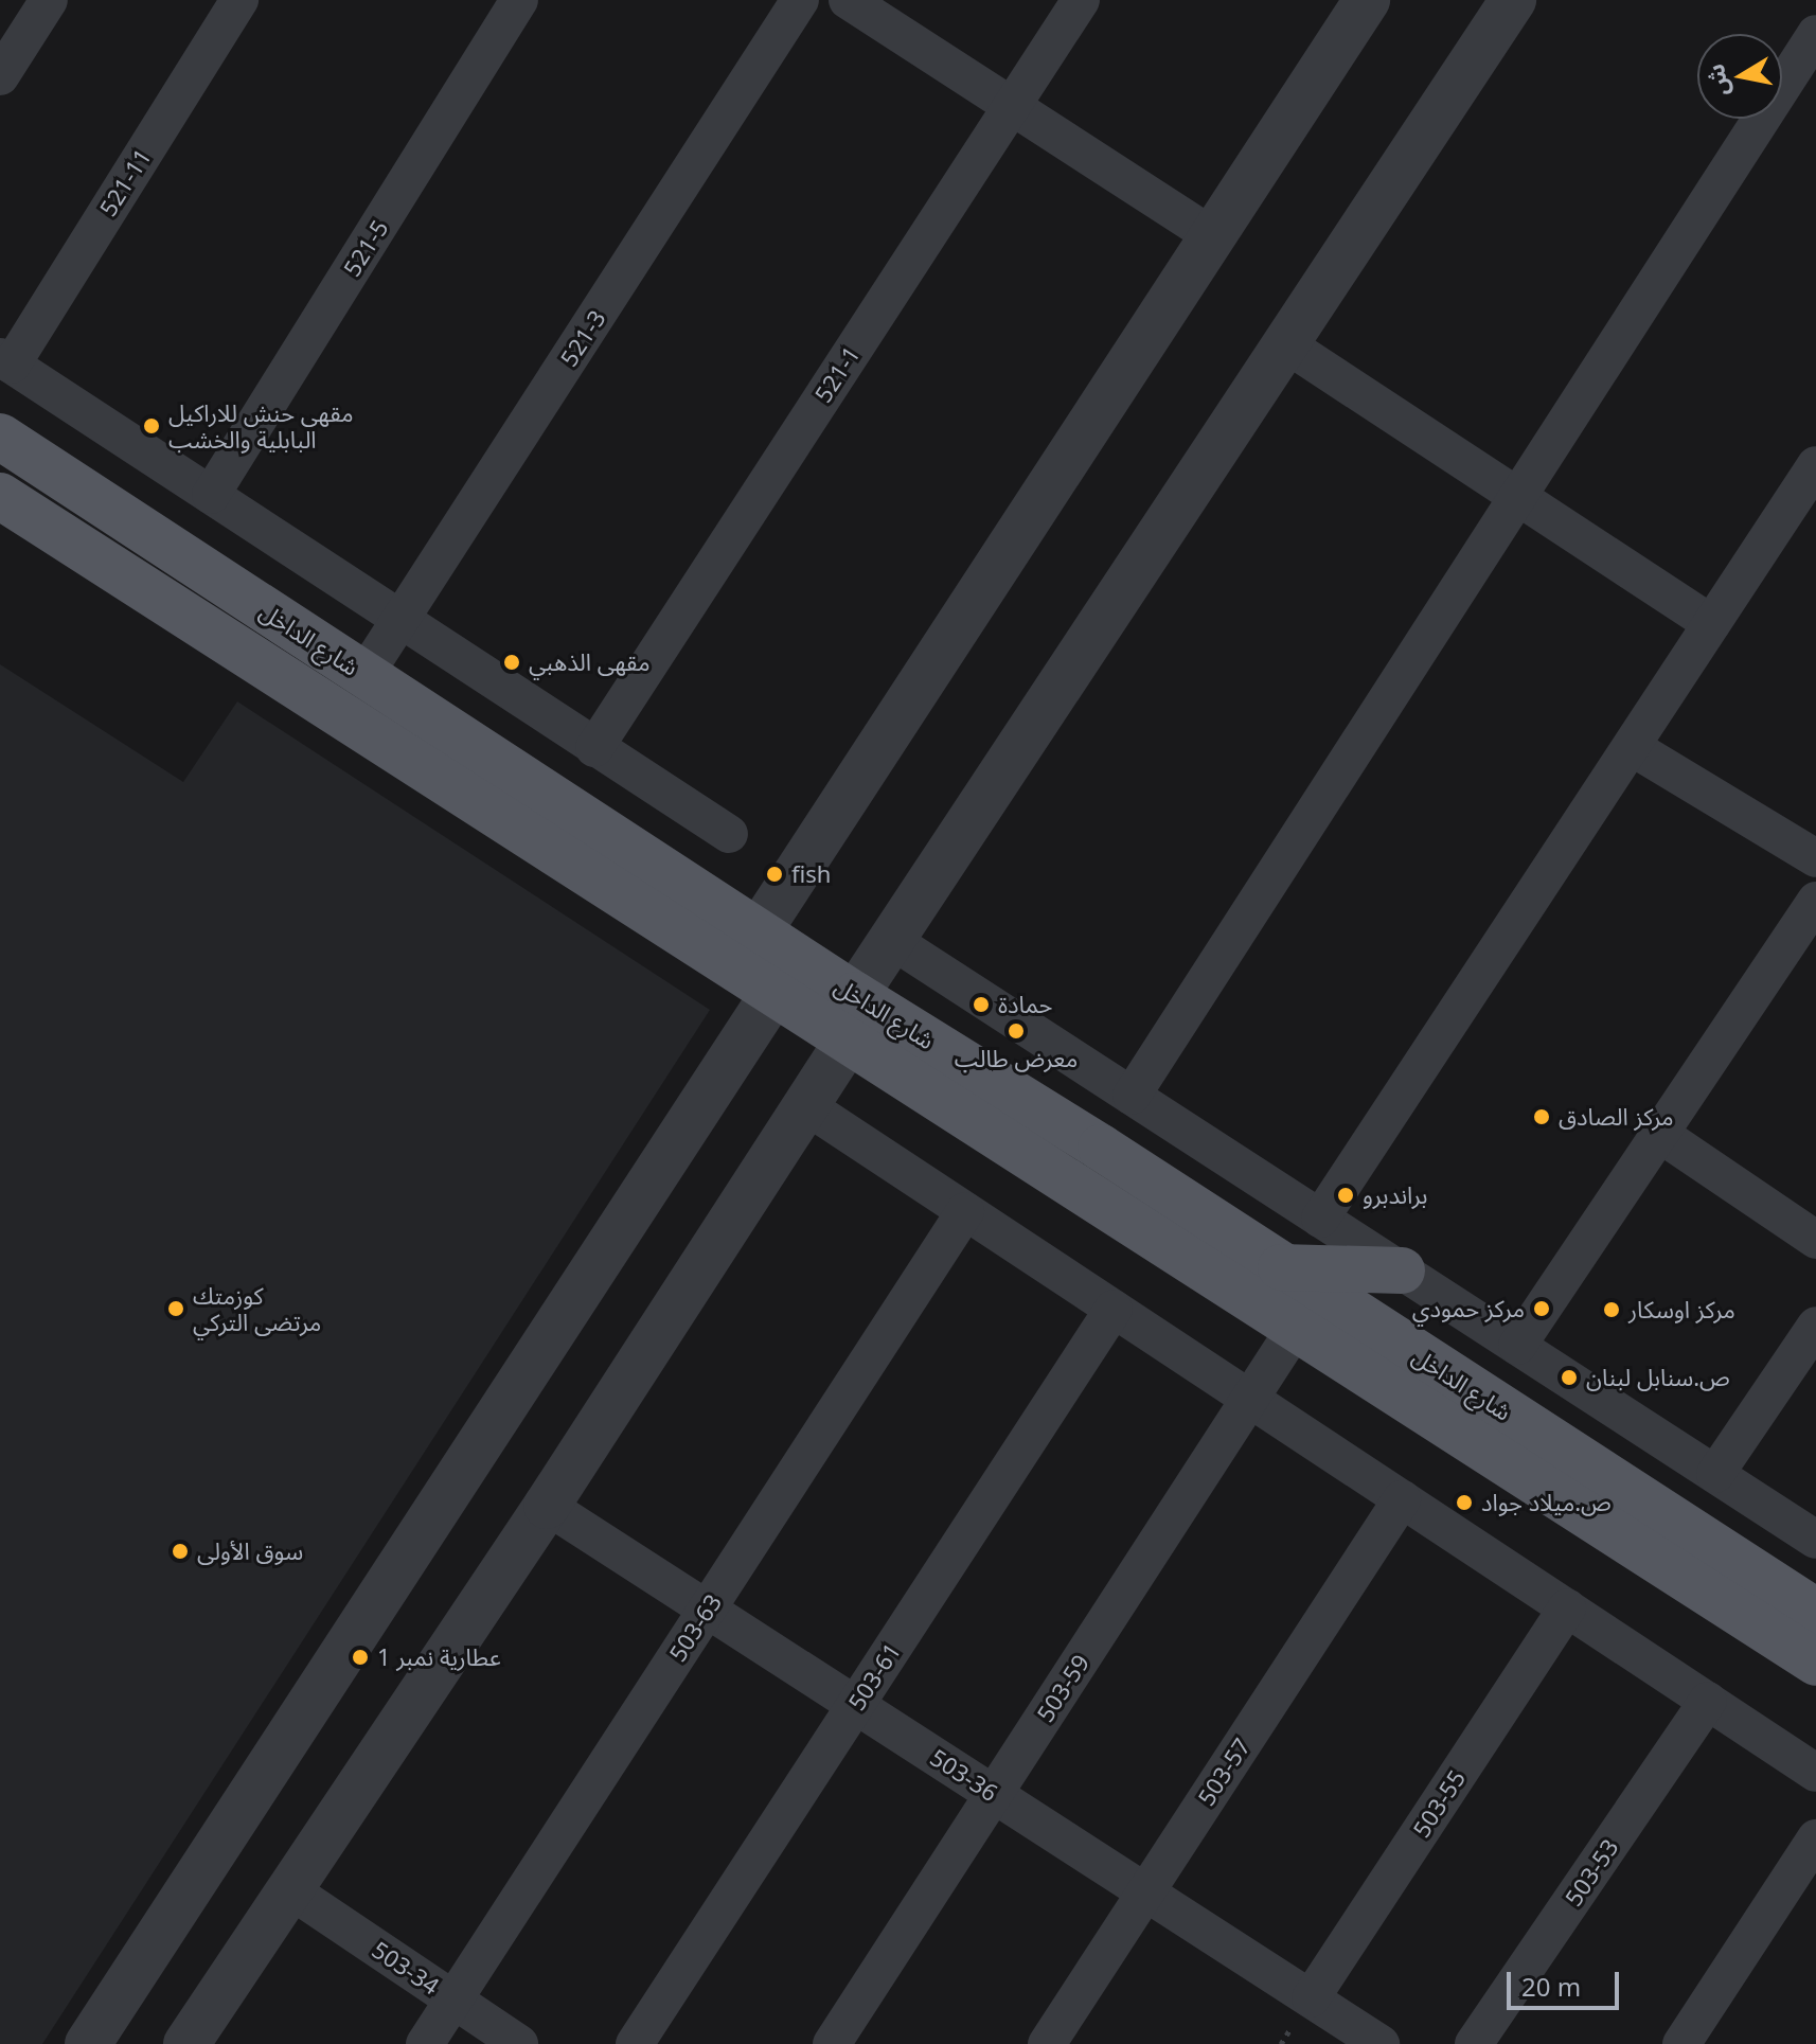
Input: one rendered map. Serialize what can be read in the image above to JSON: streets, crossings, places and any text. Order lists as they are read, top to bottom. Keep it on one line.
{"streets":{"main road":["شارع الداخل"],"street":["521-11","521-5","521-3","521-1","503-63","503-61","503-59","503-57","503-36","503-55","503-53","503-34"]},"crossings":[["521-3","شارع الداخل"],["شارع الداخل","503-59"],["503-63","503-36"],["503-63","503-34"],["503-61","503-36"],["503-59","503-36"],["503-57","503-36"],["503-36","503-55"]],"places":["مقهى حنش للاراكيل البابلية والخشب","مقهى الذهبي","fish","حمادة","معرض طالب","مركز الصادق","براندبرو","كوزمتك مرتضى التركي","مركز حمودي","مركز اوسكار","ص.سنابل لبنان","ص.ميلاد جواد","سوق الأولى","عطارية نمبر 1"],"scale_bar":"20 m","north":"left"}
